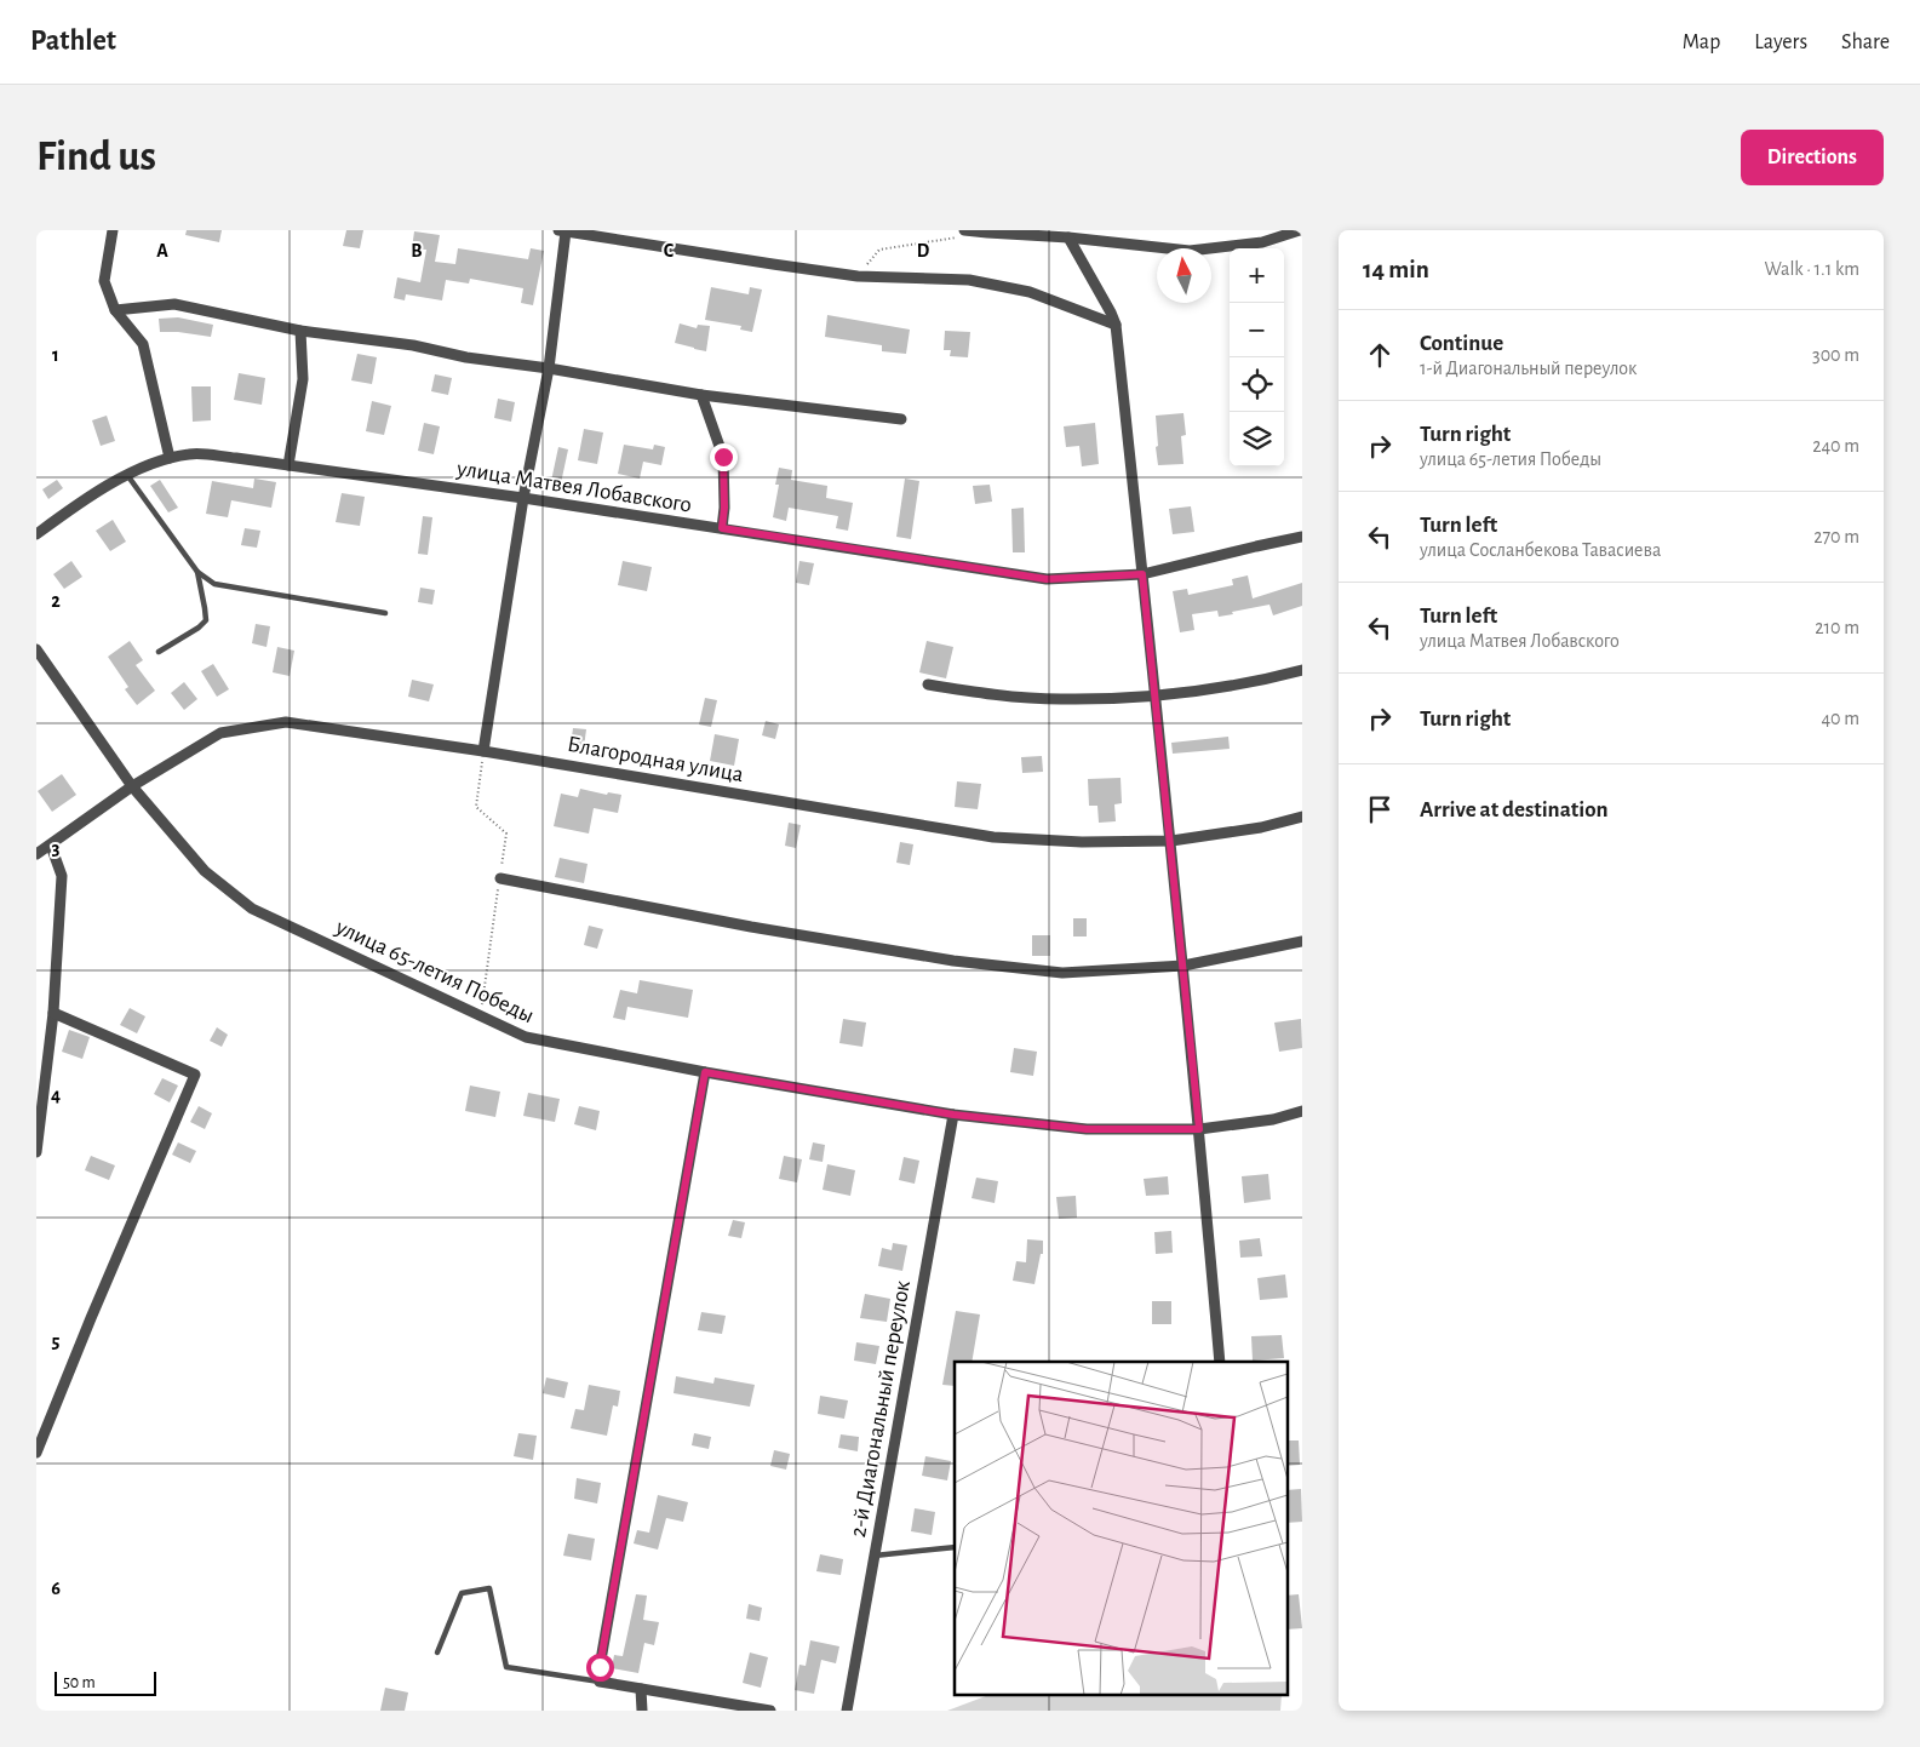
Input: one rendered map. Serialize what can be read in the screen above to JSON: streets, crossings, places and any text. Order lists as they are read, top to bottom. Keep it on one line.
{"streets":{"street":["улица Матвея Лобавского","Благородная улица","улица 65-летия Победы","2-й Диагональный переулок"]},"crossings":[["Благородная улица","улица 65-летия Победы"],["улица 65-летия Победы","2-й Диагональный переулок"]],"scale_bar":"50 m","north":"top","page":{"header":"Pathlet","nav":["Map","Layers","Share"],"buttons":"Directions","title":"Find us","heading":["14 min","Walk · 1.1 km"],"map_buttons":["+","−"],"list":[["Continue","1-й Диагональный переулок","300 m"],["Turn right","улица 65-летия Победы","240 m"],["Turn left","улица Сосланбекова Тавасиева","270 m"],["Turn left","улица Матвея Лобавского","210 m"],["Turn right","40 m"],"Arrive at destination"],"scale":"50 m"},"grid":{"columns":["A","B","C","D"],"rows":["1","2","3","4","5","6"]}}
